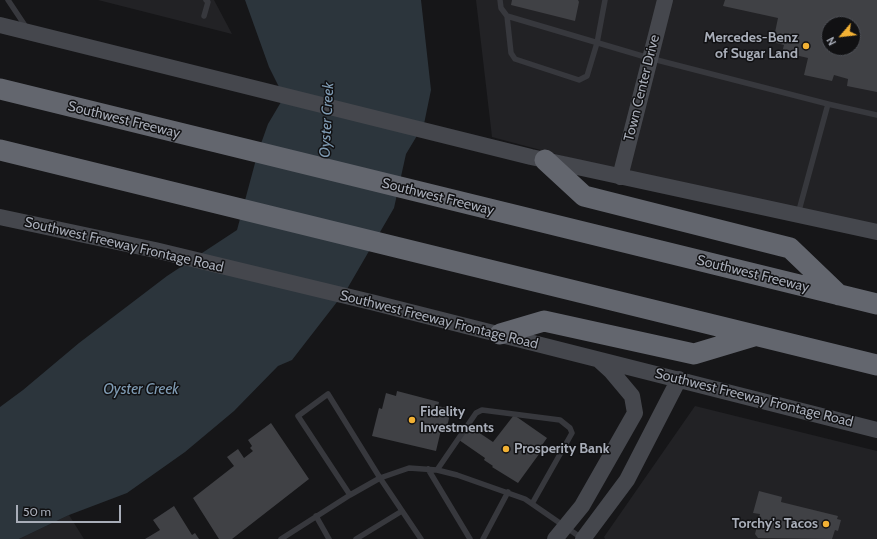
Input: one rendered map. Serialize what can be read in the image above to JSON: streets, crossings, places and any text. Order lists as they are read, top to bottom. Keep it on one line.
{"streets":{"highway":["Southwest Freeway"],"main road":["Town Center Drive","Southwest Freeway Frontage Road"]},"water":["Oyster Creek"],"places":["Mercedes-Benz of Sugar Land","Fidelity Investments","Prosperity Bank","Torchy's Tacos"],"scale_bar":"50 m","north":"bottom left"}
